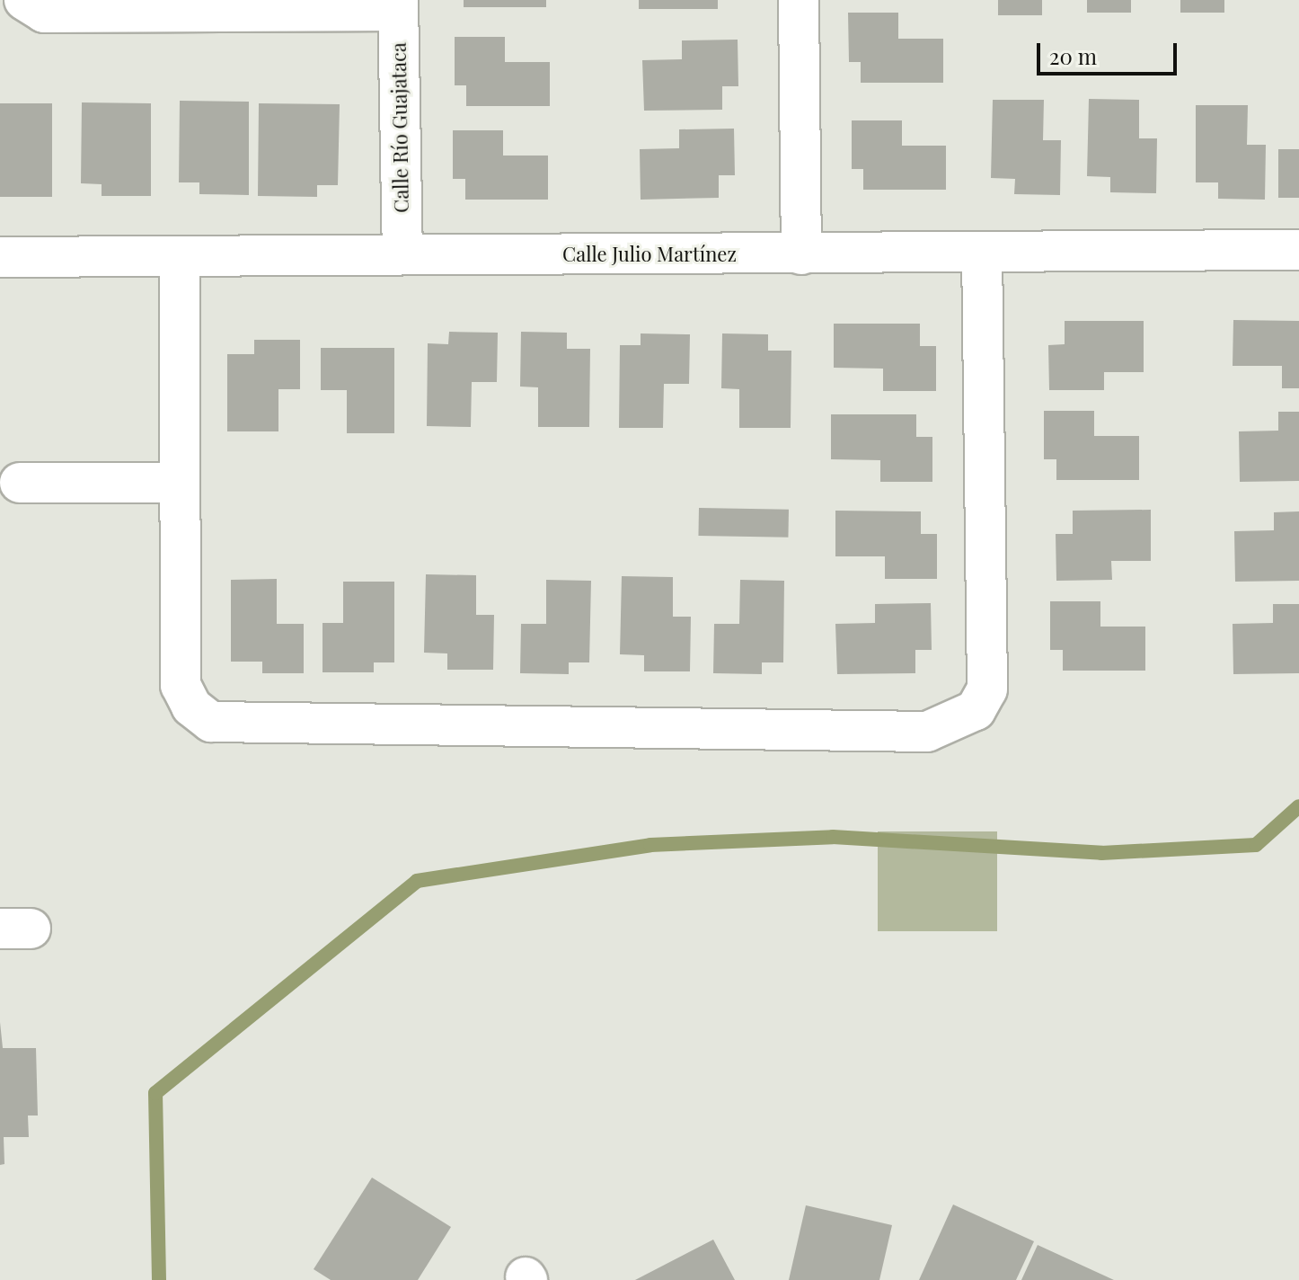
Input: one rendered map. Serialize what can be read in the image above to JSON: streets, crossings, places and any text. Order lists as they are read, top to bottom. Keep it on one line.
{"streets":{"street":["Calle Río Guajataca","Calle Julio Martínez"]},"crossings":[["Calle Río Guajataca","Calle Julio Martínez"]],"scale_bar":"20 m"}
